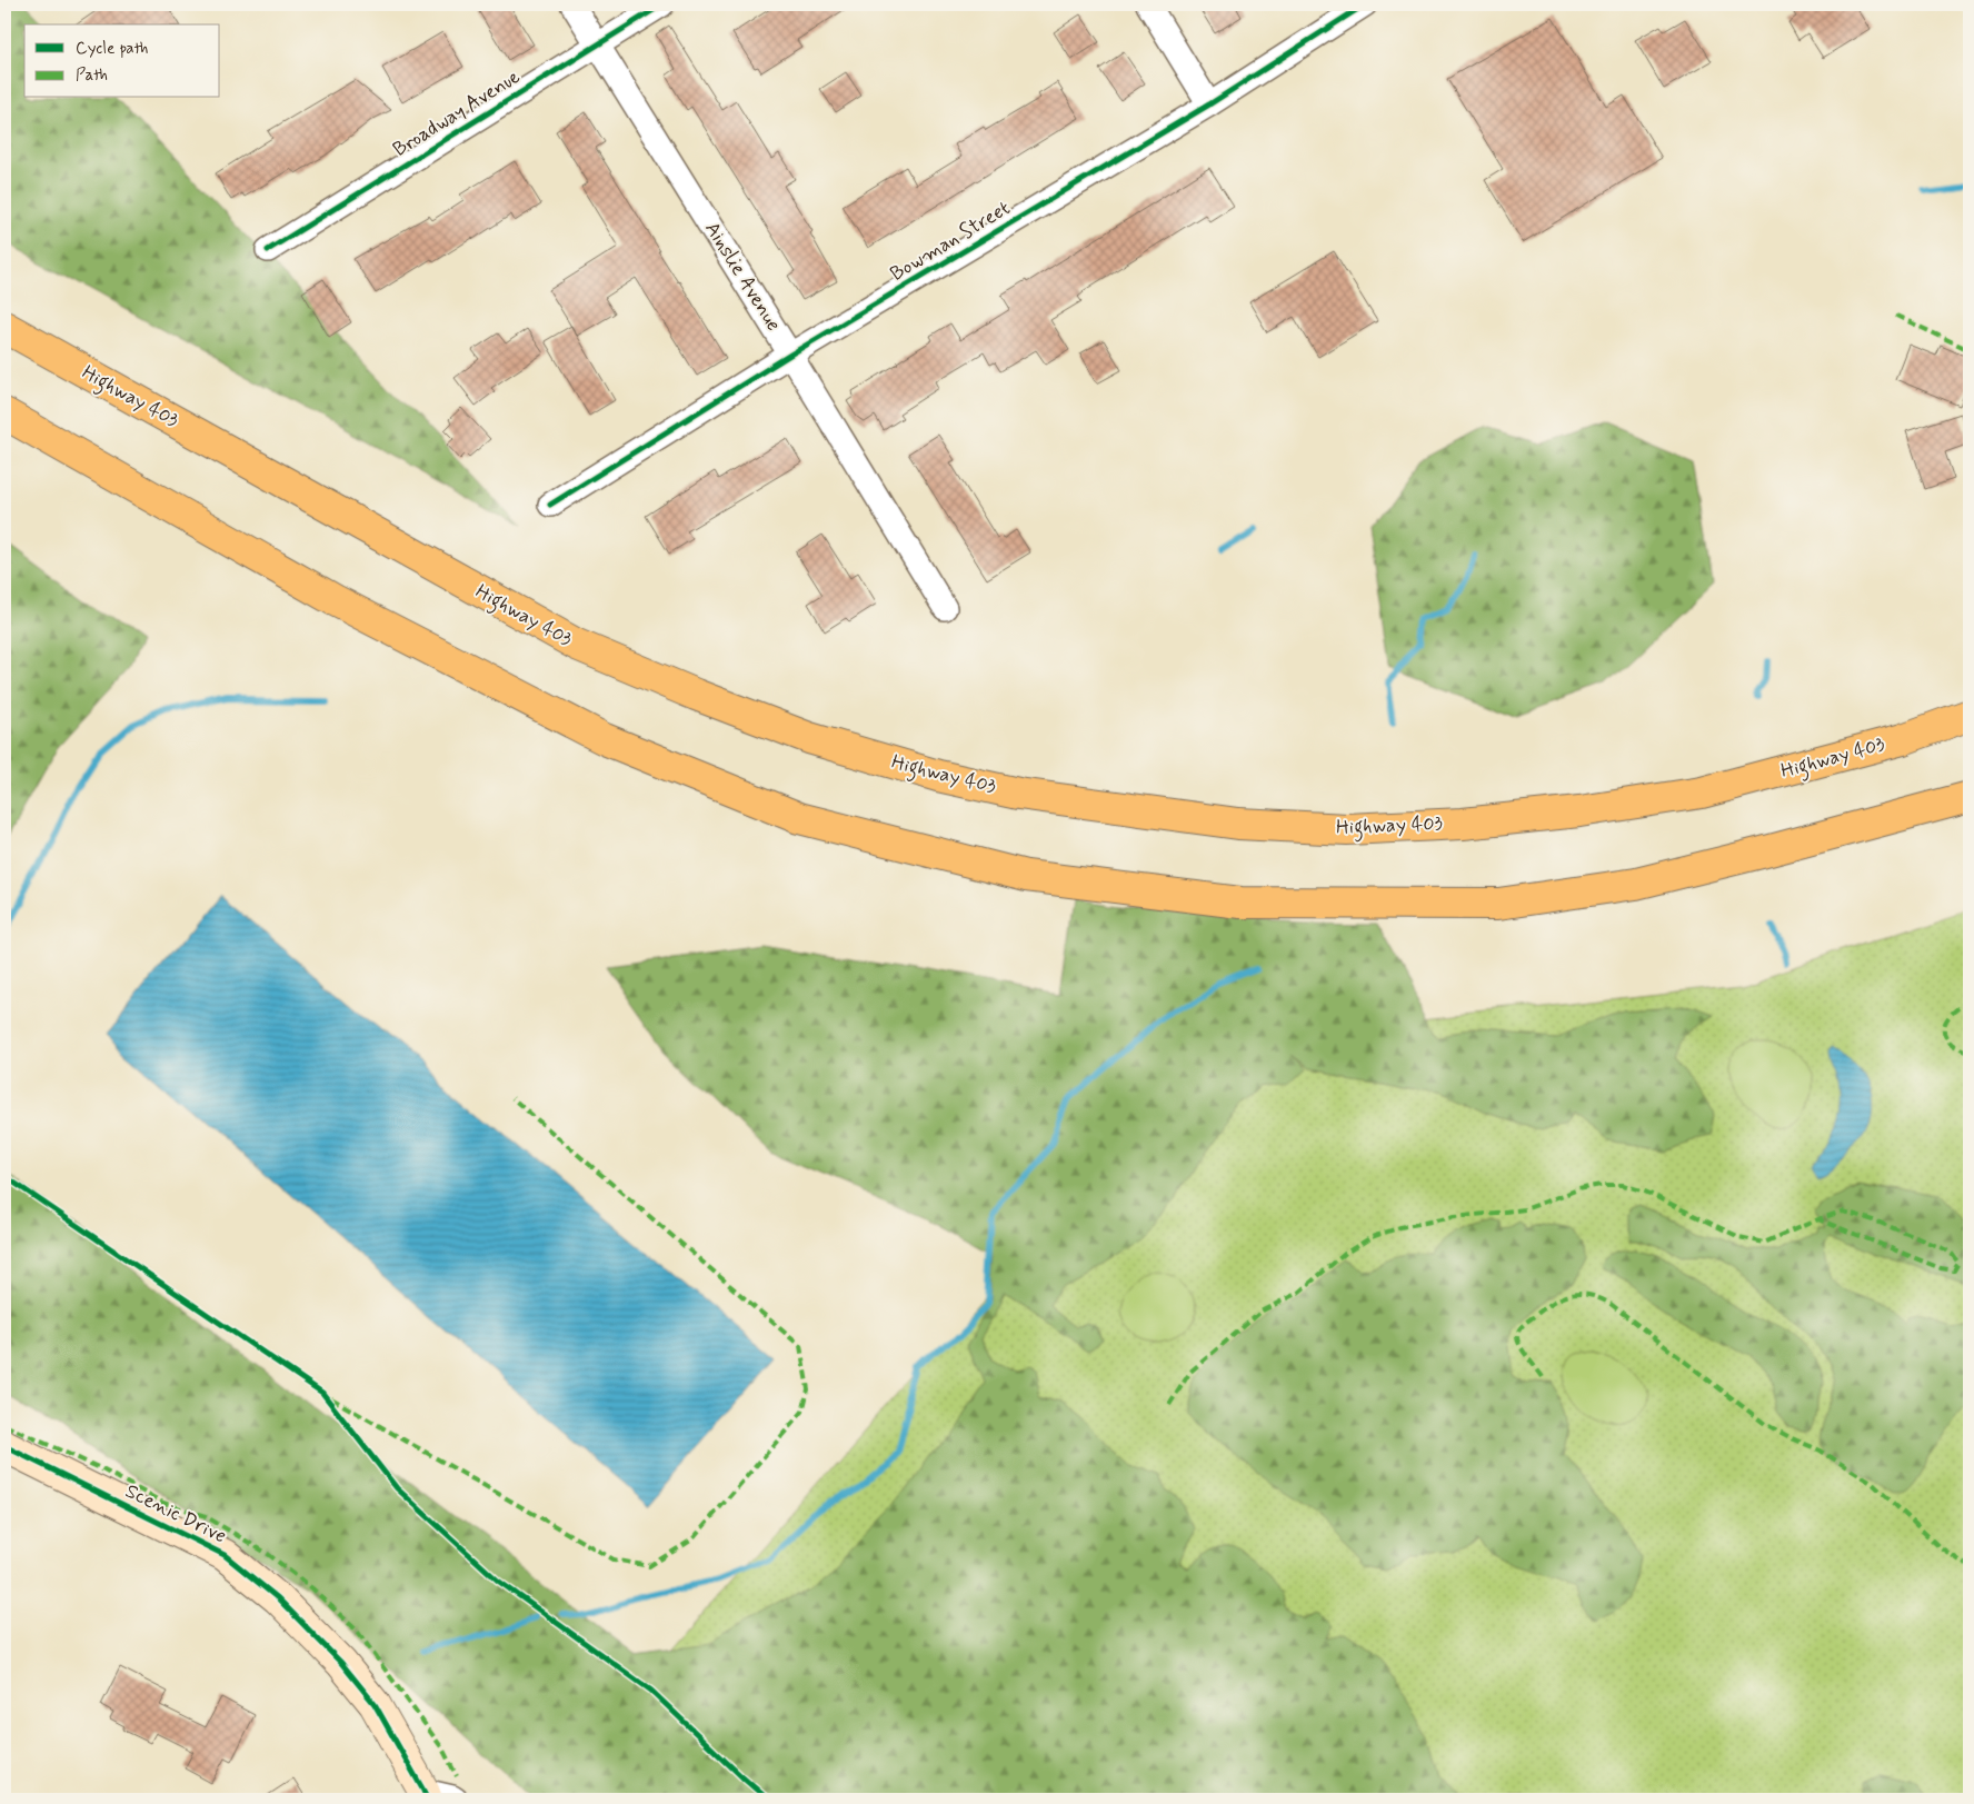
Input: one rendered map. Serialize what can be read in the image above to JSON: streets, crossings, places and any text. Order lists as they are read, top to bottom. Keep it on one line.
{"streets":{"highway":["Highway 403"],"street":["Broadway Avenue","Bowman Street","Ainslie Avenue","Scenic Drive"]},"crossings":[["Broadway Avenue","Ainslie Avenue"],["Bowman Street","Ainslie Avenue"]],"legend":["Cycle path","Path"]}
